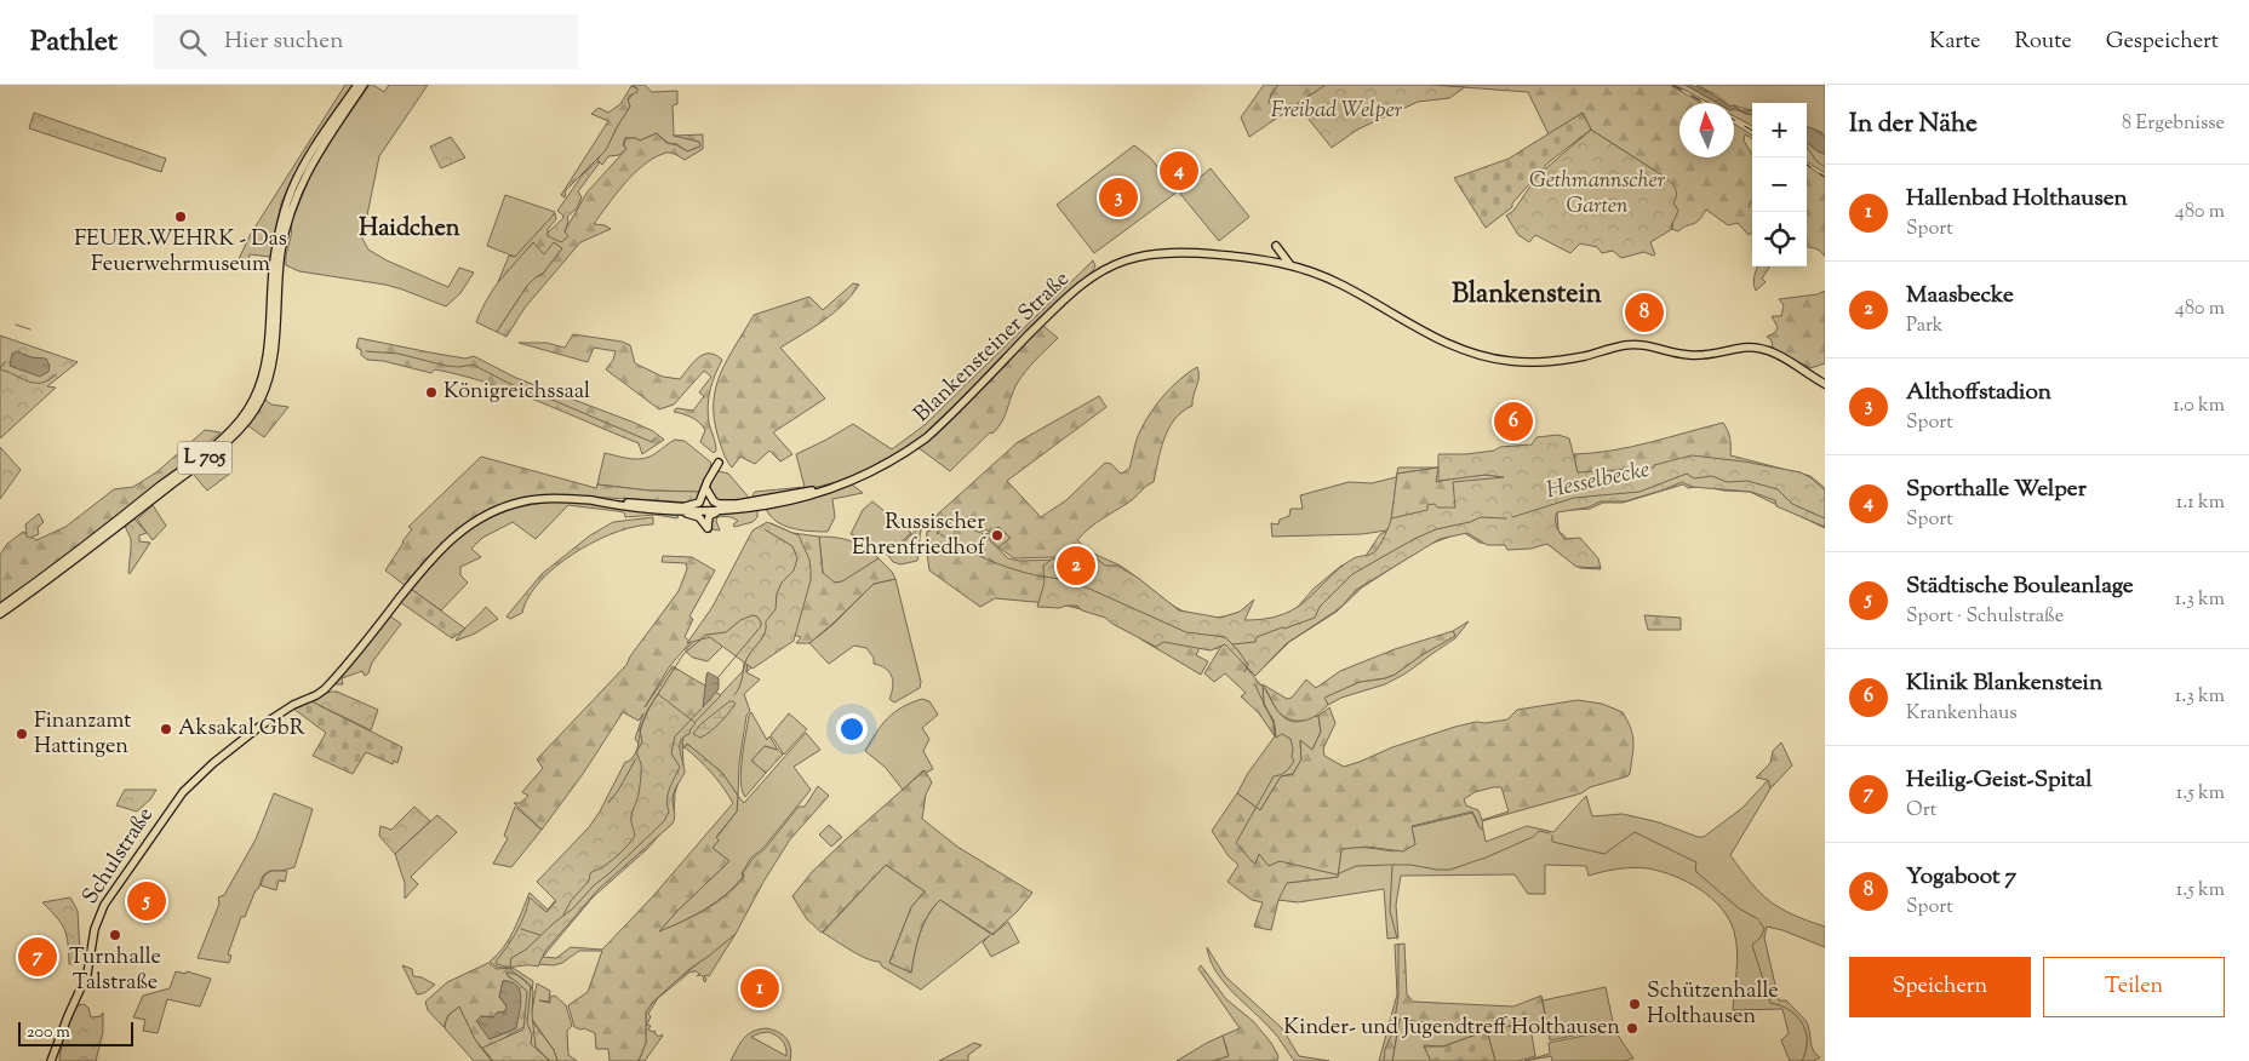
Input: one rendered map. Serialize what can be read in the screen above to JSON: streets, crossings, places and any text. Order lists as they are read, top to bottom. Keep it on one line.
{"streets":{"main road":["Blankensteiner Straße","L 705","Schulstraße"]},"crossings":[["Blankensteiner Straße","Schulstraße"]],"districts":["Haidchen","Blankenstein"],"water":["Hesselbecke"],"parks":["Freibad Welper","Gethmannscher Garten"],"places":["FEUER.WEHRK - Das Feuerwehrmuseum","Königreichssaal","Russischer Ehrenfriedhof","Aksakal GbR","Finanzamt Hattingen","Turnhalle Talstraße","Schützenhalle Holthausen","Kinder- und Jugendtreff Holthausen"],"scale_bar":"200 m","north":"top","page":{"header":"Pathlet","search":"Hier suchen","nav":["Karte","Route","Gespeichert"],"heading":["In der Nähe","8 Ergebnisse"],"map_buttons":["+","−"],"pins":["4","3","8","6","2","5","7","1"],"list":[{"mark":"1","name":"Hallenbad Holthausen","note":"Sport","value":"480 m"},{"mark":"2","name":"Maasbecke","note":"Park","value":"480 m"},{"mark":"3","name":"Althoffstadion","note":"Sport","value":"1.0 km"},{"mark":"4","name":"Sporthalle Welper","note":"Sport","value":"1.1 km"},{"mark":"5","name":"Städtische Bouleanlage","note":"Sport · Schulstraße","value":"1.3 km"},{"mark":"6","name":"Klinik Blankenstein","note":"Krankenhaus","value":"1.3 km"},{"mark":"7","name":"Heilig-Geist-Spital","note":"Ort","value":"1.5 km"},{"mark":"8","name":"Yogaboot 7","note":"Sport","value":"1.5 km"}],"buttons":["Speichern","Teilen"],"scale":"200 m"}}
